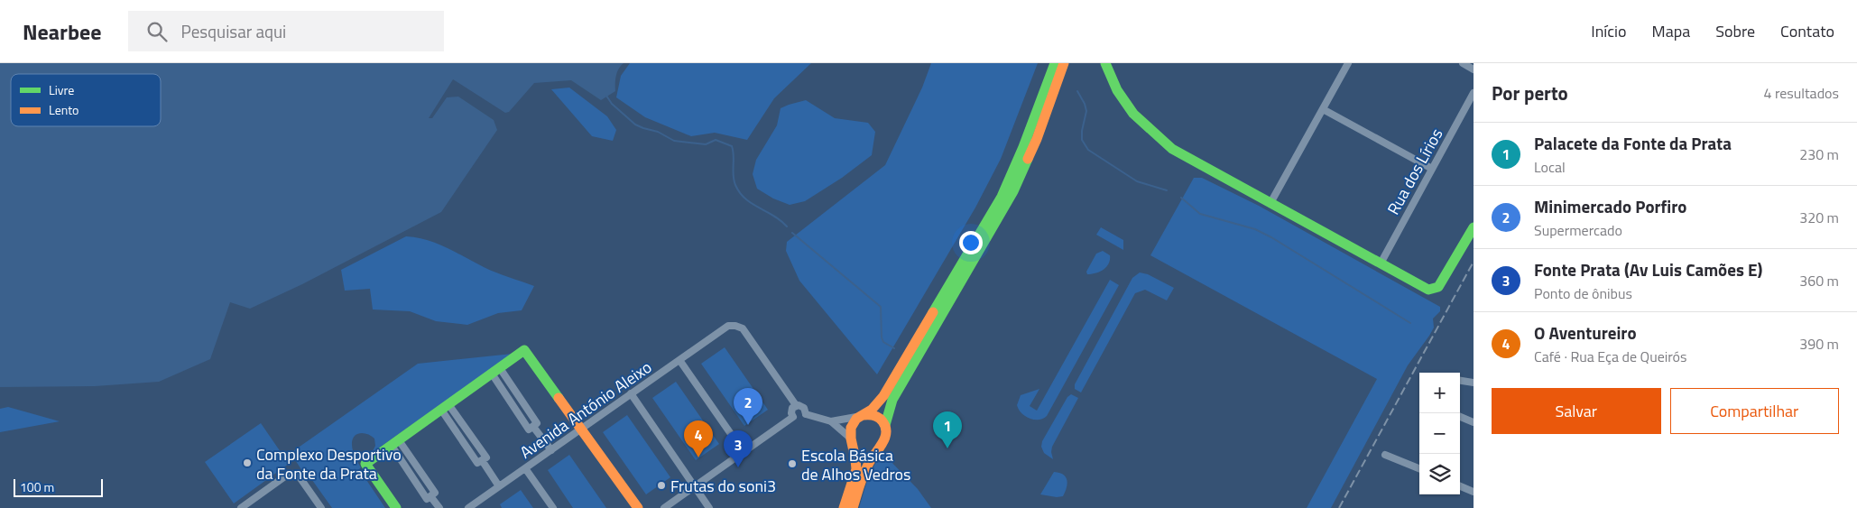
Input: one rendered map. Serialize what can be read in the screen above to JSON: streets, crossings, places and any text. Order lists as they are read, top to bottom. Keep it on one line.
{"streets":{"street":["Rua dos Lírios","Avenida António Aleixo"]},"places":["Complexo Desportivo da Fonte da Prata","Escola Básica de Alhos Vedros","Frutas do soni3"],"legend":["Livre","Lento"],"scale_bar":"100 m","page":{"header":"Nearbee","search":"Pesquisar aqui","nav":["Início","Mapa","Sobre","Contato"],"heading":["Por perto","4 resultados"],"list":[{"mark":"1","name":"Palacete da Fonte da Prata","note":"Local","value":"230 m"},{"mark":"2","name":"Minimercado Porfiro","note":"Supermercado","value":"320 m"},{"mark":"3","name":"Fonte Prata (Av Luis Camões E)","note":"Ponto de ônibus","value":"360 m"},{"mark":"4","name":"O Aventureiro","note":"Café · Rua Eça de Queirós","value":"390 m"}],"map_buttons":["+","−"],"buttons":["Salvar","Compartilhar"],"pins":["2","1","4","3"],"scale":"100 m"}}
